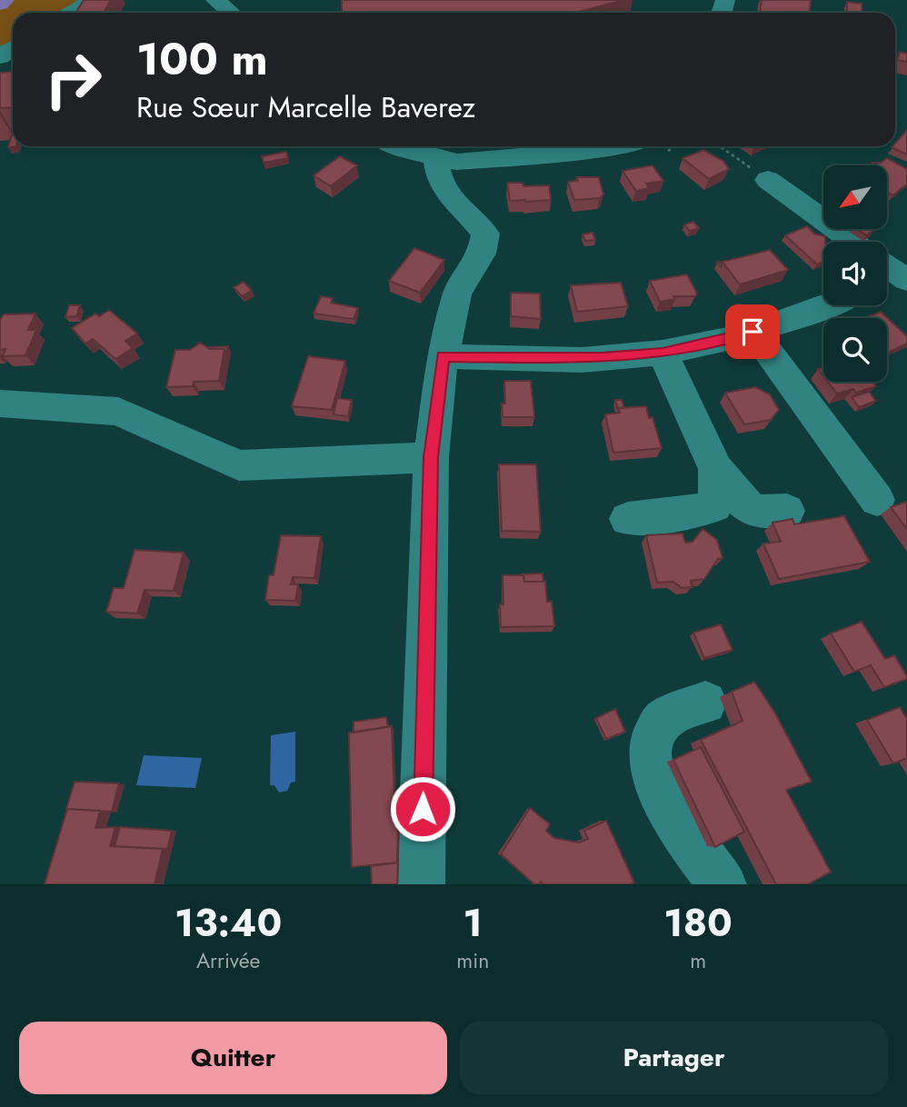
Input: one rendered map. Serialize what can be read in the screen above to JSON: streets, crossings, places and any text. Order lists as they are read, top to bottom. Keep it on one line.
{"north":"bottom left","page":{"turn":["100 m","Rue Sœur Marcelle Baverez"],"eta":["13:40","Arrivée","1","min","180","m"],"buttons":["Quitter","Partager"]}}
